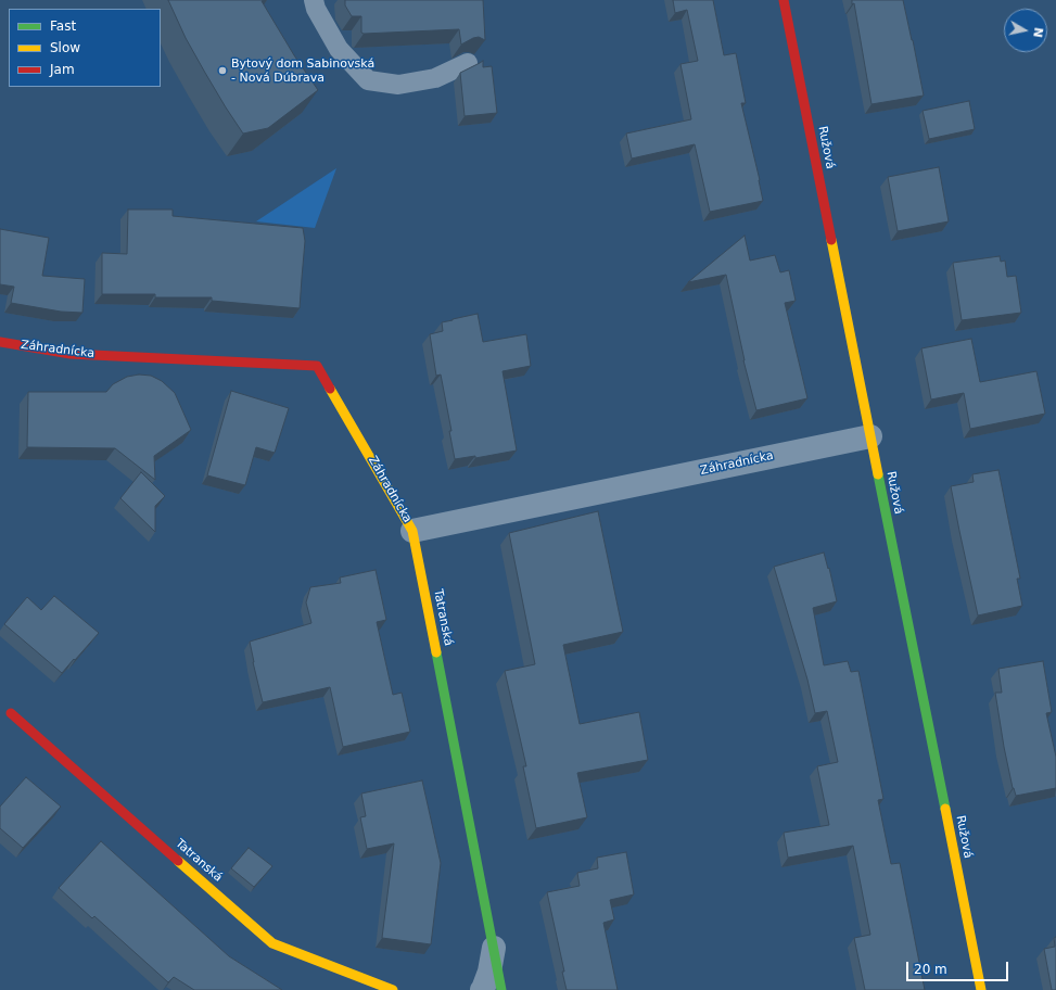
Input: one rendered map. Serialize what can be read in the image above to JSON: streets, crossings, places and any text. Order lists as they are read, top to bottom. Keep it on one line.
{"streets":{"street":["Ružová","Záhradnícka","Tatranská"]},"crossings":[["Ružová","Záhradnícka"],["Záhradnícka","Tatranská"]],"places":["Bytový dom Sabinovská - Nová Dúbrava"],"legend":["Fast","Slow","Jam"],"scale_bar":"20 m","north":"right"}
